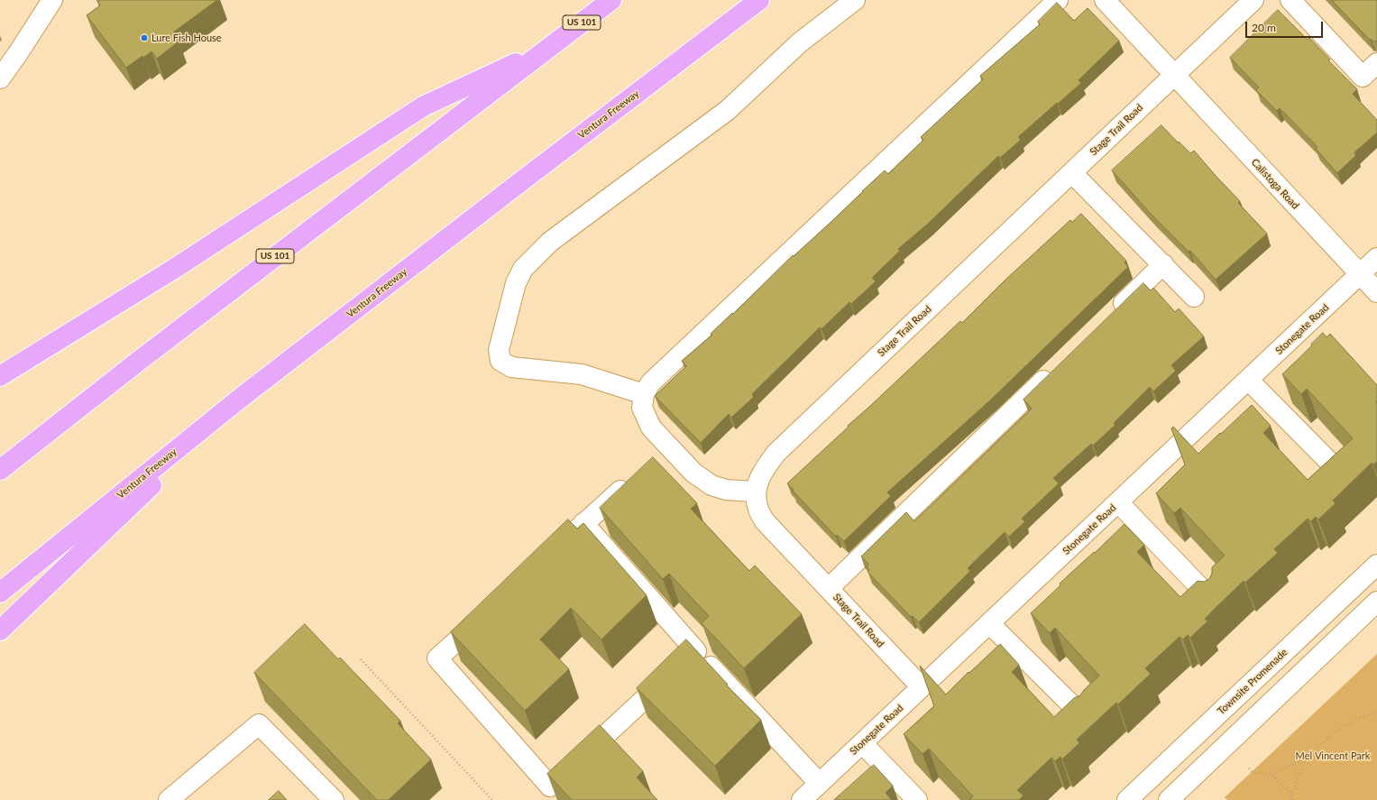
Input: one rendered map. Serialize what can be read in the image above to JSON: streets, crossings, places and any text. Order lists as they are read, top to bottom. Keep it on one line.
{"streets":{"highway":["US 101","Ventura Freeway"],"street":["Stage Trail Road","Calistoga Road","Stonegate Road","Townsite Promenade"]},"crossings":[["Stage Trail Road","Calistoga Road"],["Stage Trail Road","Stonegate Road"],["Calistoga Road","Stonegate Road"]],"parks":["Mel Vincent Park"],"places":["Lure Fish House"],"scale_bar":"20 m"}
